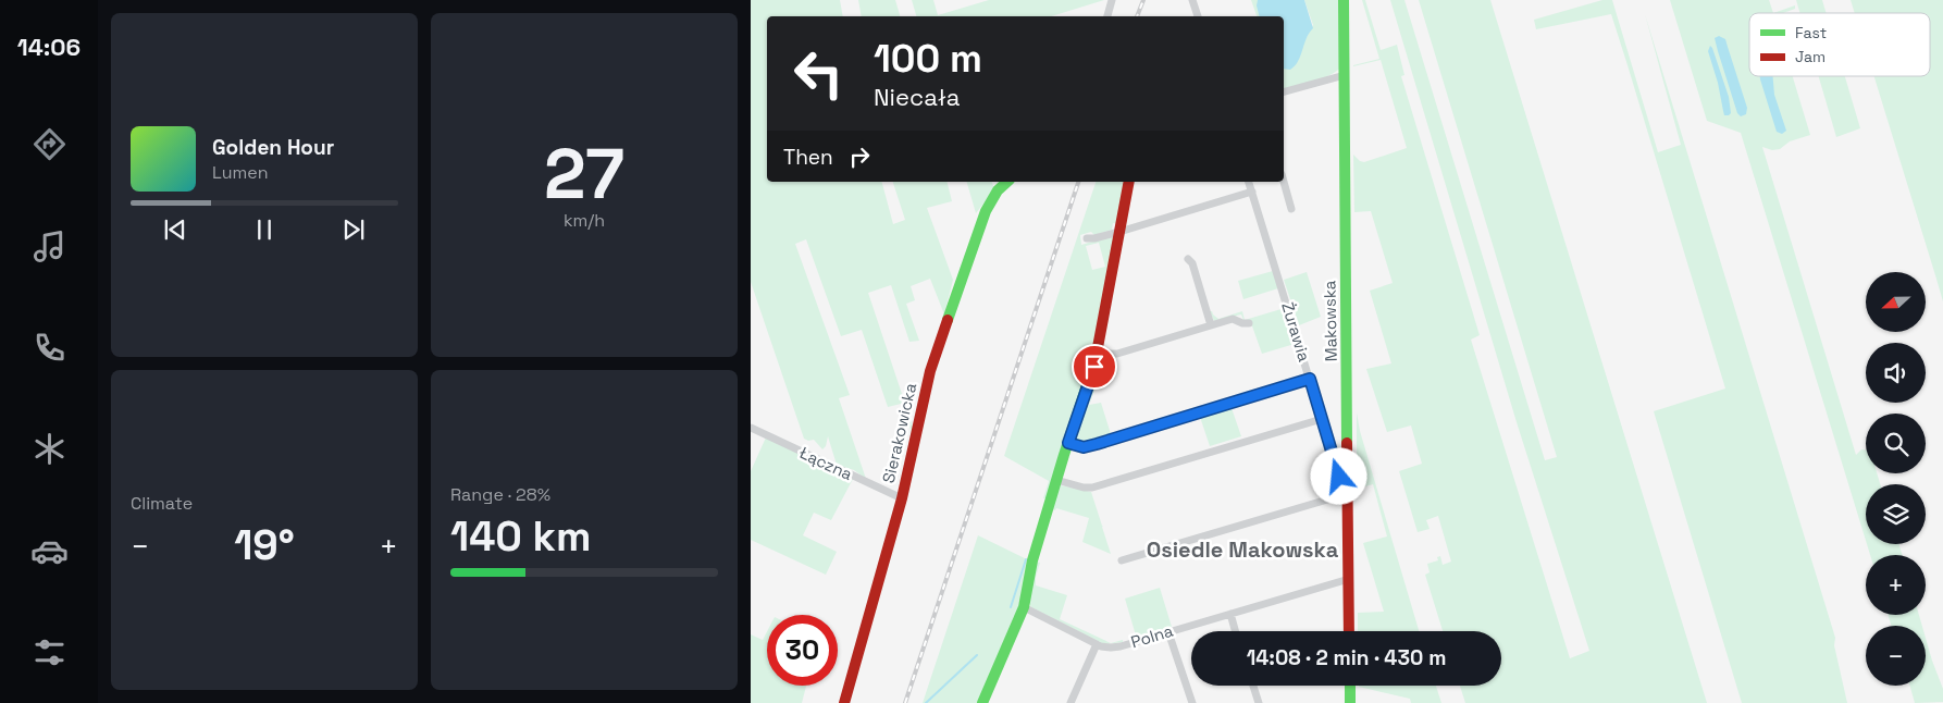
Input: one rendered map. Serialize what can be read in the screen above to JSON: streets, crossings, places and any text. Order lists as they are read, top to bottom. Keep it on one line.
{"streets":{"street":["Makowska","Żurawia","Sierakowicka","Łączna","Polna"]},"crossings":[["Makowska","Żurawia"],["Makowska","Polna"],["Sierakowicka","Łączna"]],"districts":["Osiedle Makowska"],"legend":["Fast","Jam"],"north":"left","page":{"tabs":"14:06","tile":[["27","km/h"],"Climate",["Range · 28%","140 km"]],"turn":["100 m","Niecała"],"song":["Golden Hour","Lumen"],"then":"Then","map_buttons":["+","−"],"heat":["−","19°","+"],"limit":"30","trip":"14:08 · 2 min · 430 m"}}
